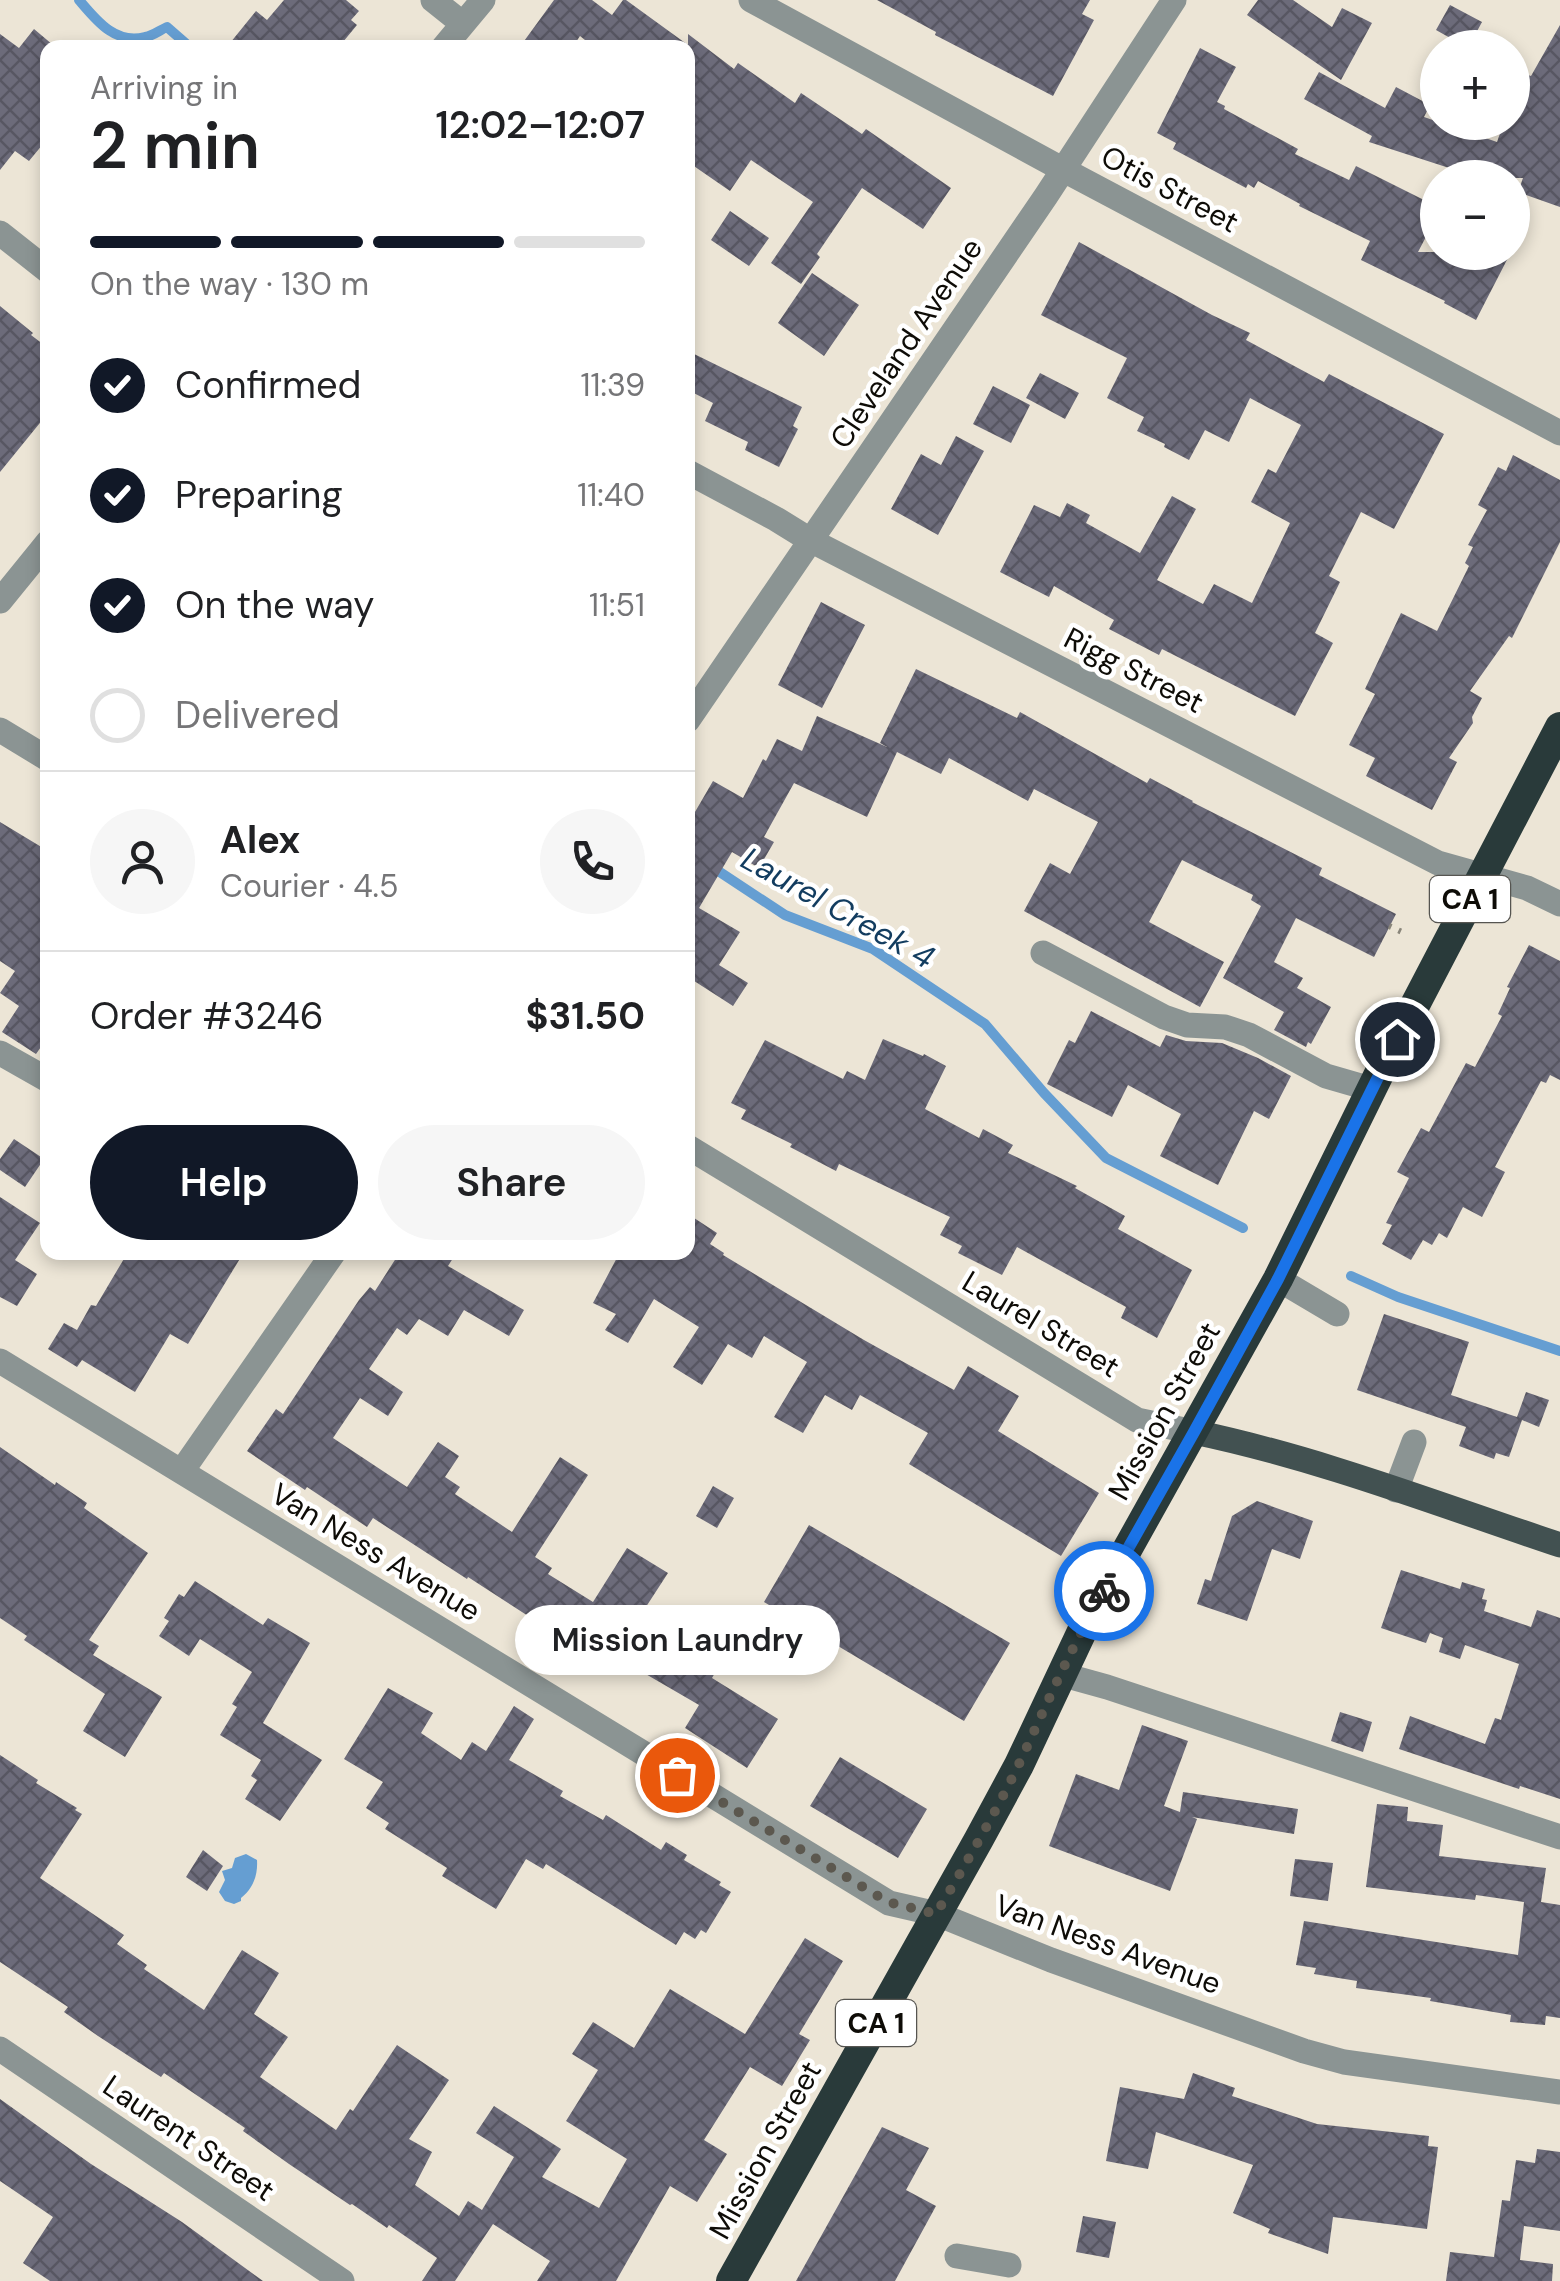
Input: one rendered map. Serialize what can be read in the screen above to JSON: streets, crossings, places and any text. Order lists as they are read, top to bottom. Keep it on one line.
{"streets":{"highway":["CA 1","Mission Street"],"main road":["Laurel Street"],"street":["Otis Street","Cleveland Avenue","Rigg Street","Van Ness Avenue","Laurent Street"]},"crossings":[["Otis Street","Cleveland Avenue"],["Cleveland Avenue","Rigg Street"],["Rigg Street","Mission Street"],["Laurel Street","Mission Street"],["Mission Street","Van Ness Avenue"]],"water":["Laurel Creek 4"],"places":["Mission Laundry"],"page":{"map_buttons":["+","−"],"heading":["2 min","Arriving in","12:02–12:07"],"panel":["Alex","Courier · 4.5","Order #3246","$31.50"],"bar":"On the way · 130 m","list":[["Confirmed","11:39"],["Preparing","11:40"],["On the way","11:51"],"Delivered"],"buttons":["Help","Share"],"bubble":"Mission Laundry"}}
